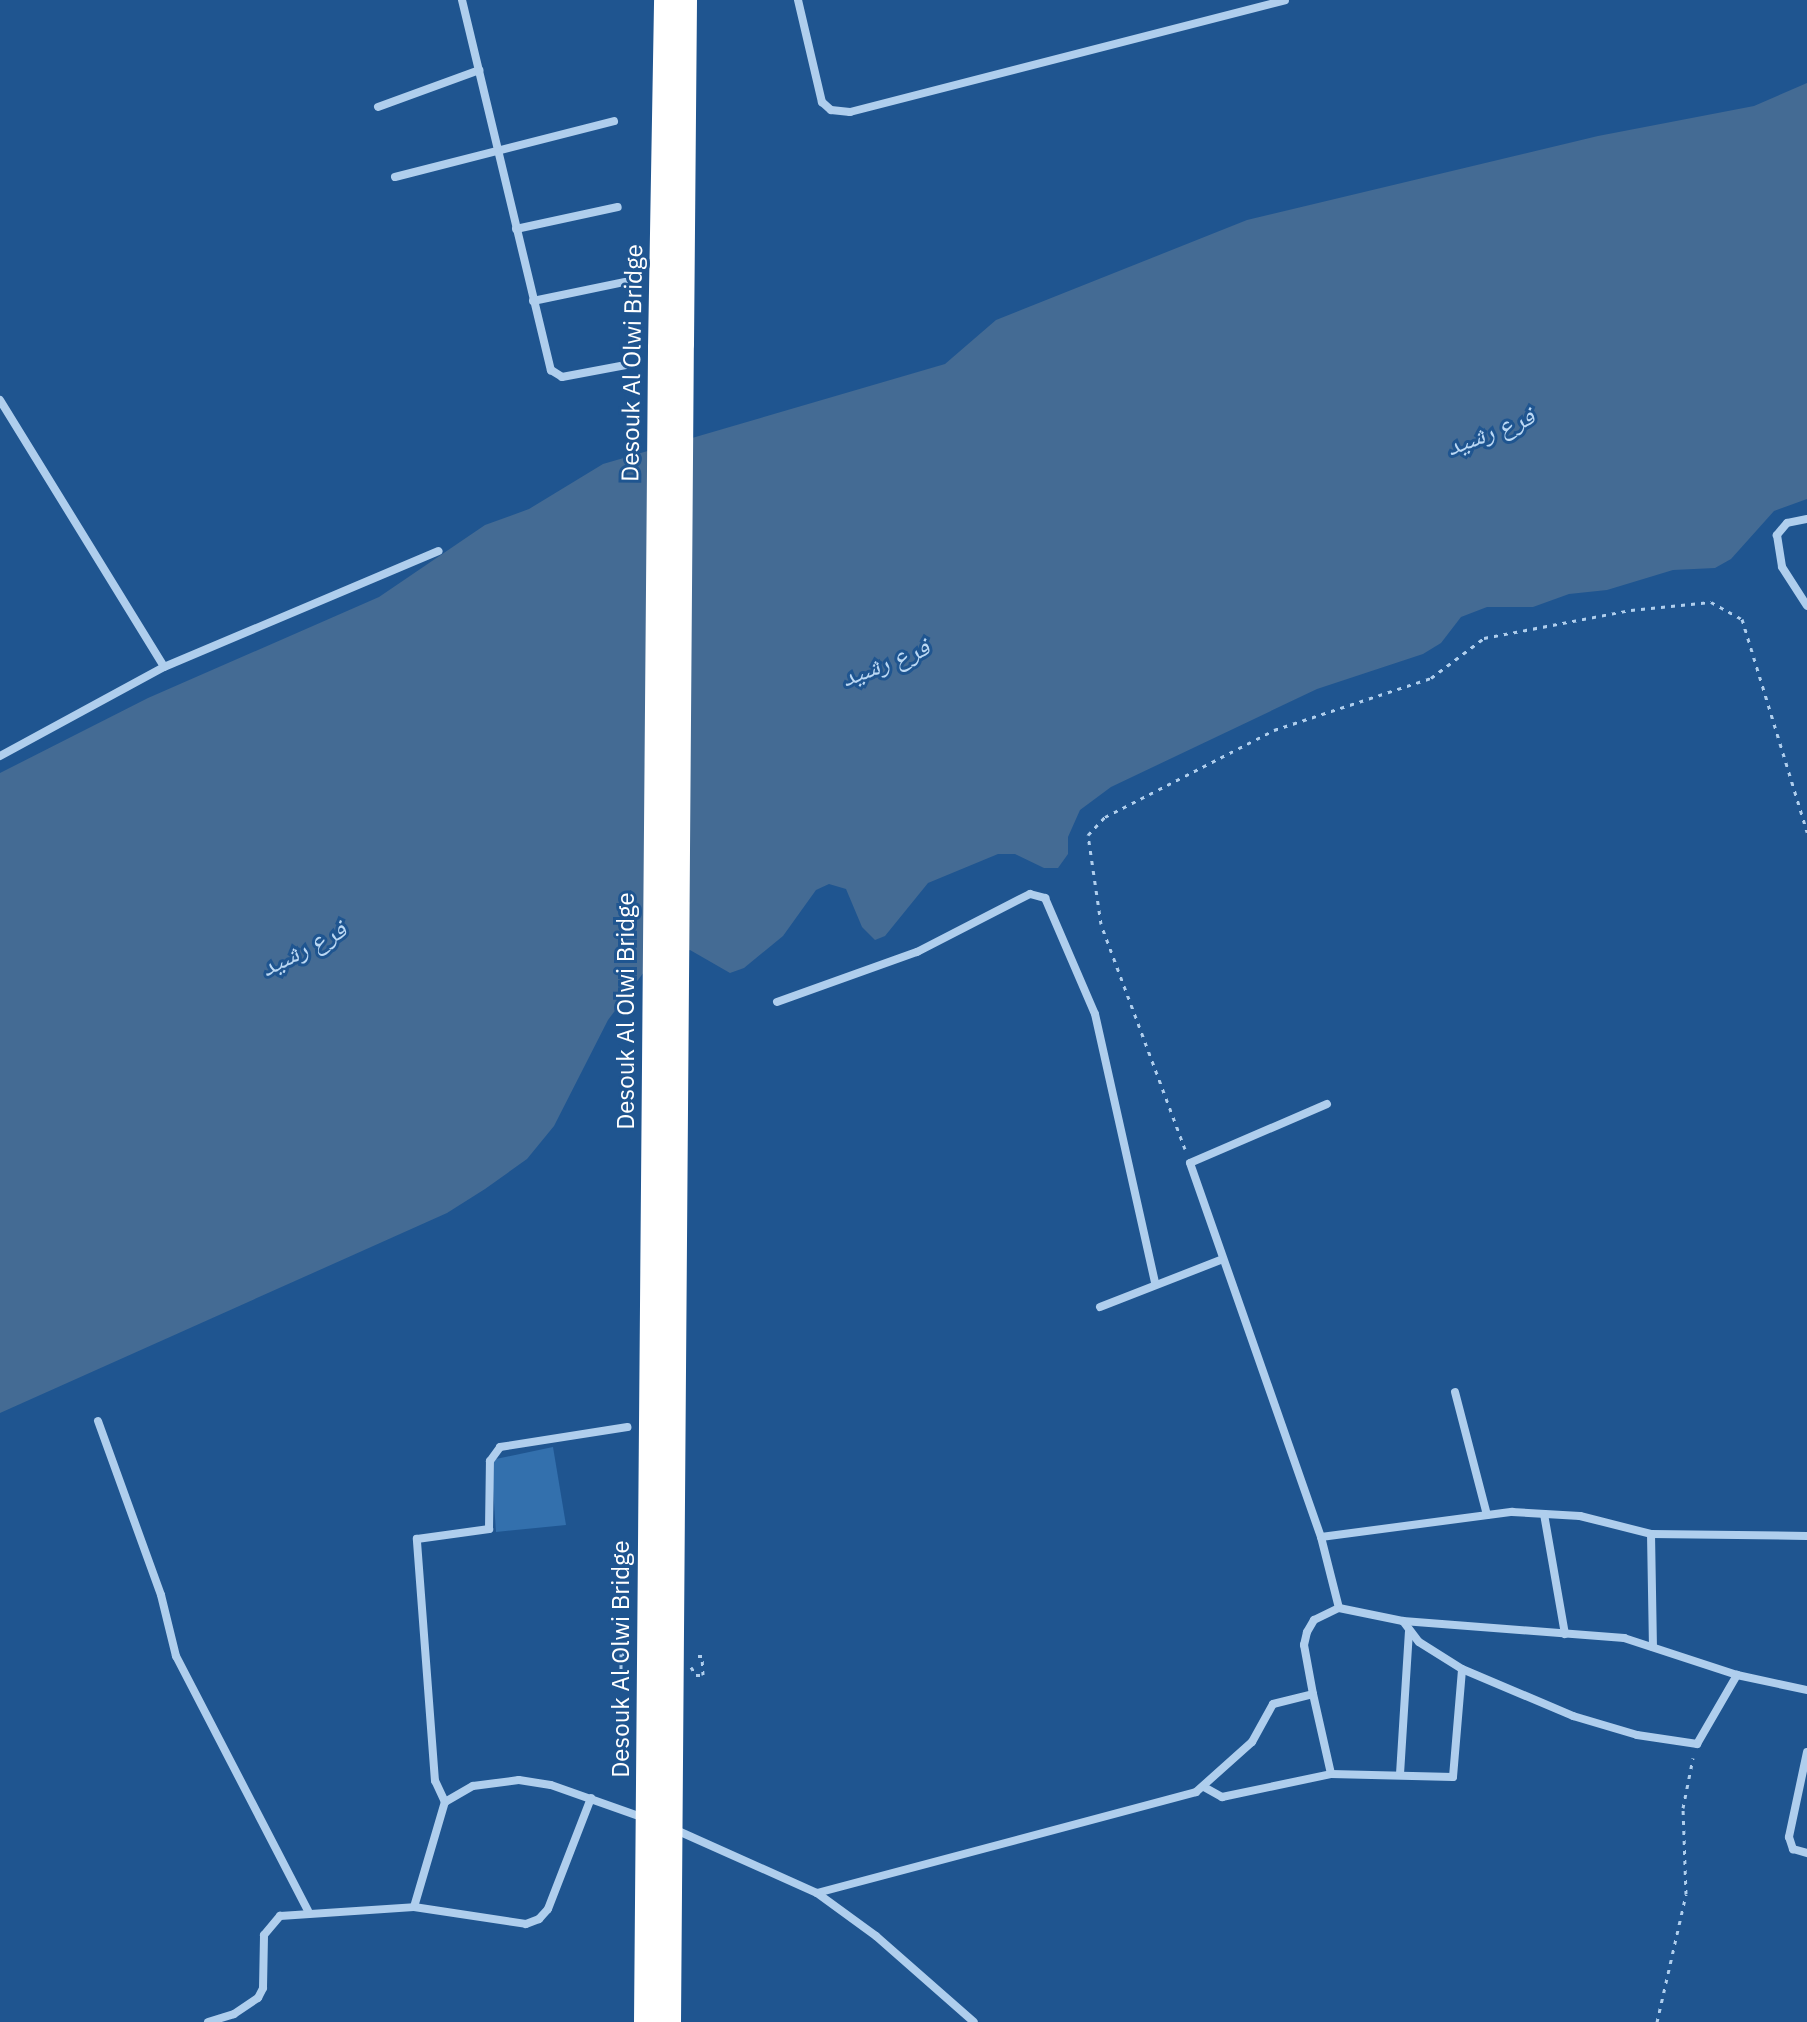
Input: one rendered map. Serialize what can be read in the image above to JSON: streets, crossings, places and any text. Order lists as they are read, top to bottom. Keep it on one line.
{"streets":{"highway":["Desouk Al Olwi Bridge"]},"water":["فرع رشيد"]}
